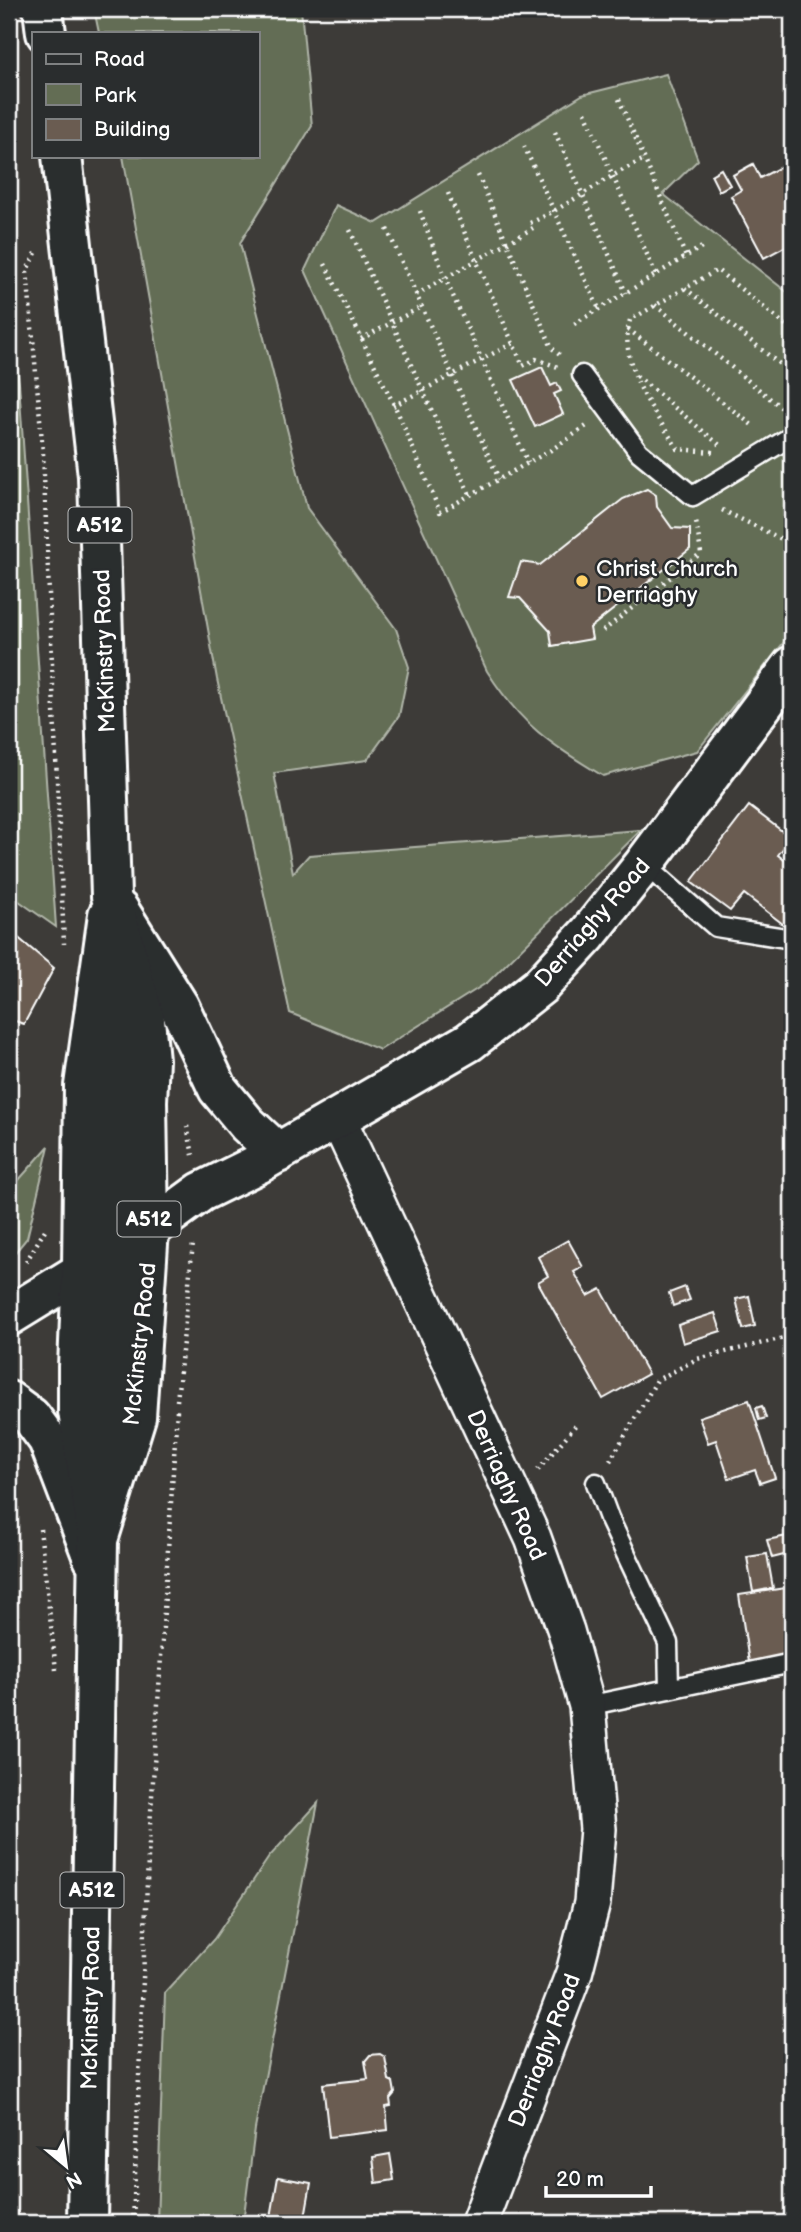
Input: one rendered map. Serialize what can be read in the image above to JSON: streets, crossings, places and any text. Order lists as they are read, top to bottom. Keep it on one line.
{"streets":{"main road":["A512","McKinstry Road","Derriaghy Road"]},"crossings":[["McKinstry Road","Derriaghy Road"]],"places":["Christ Church Derriaghy"],"legend":["Road","Park","Building"],"scale_bar":"20 m","north":"bottom right"}
